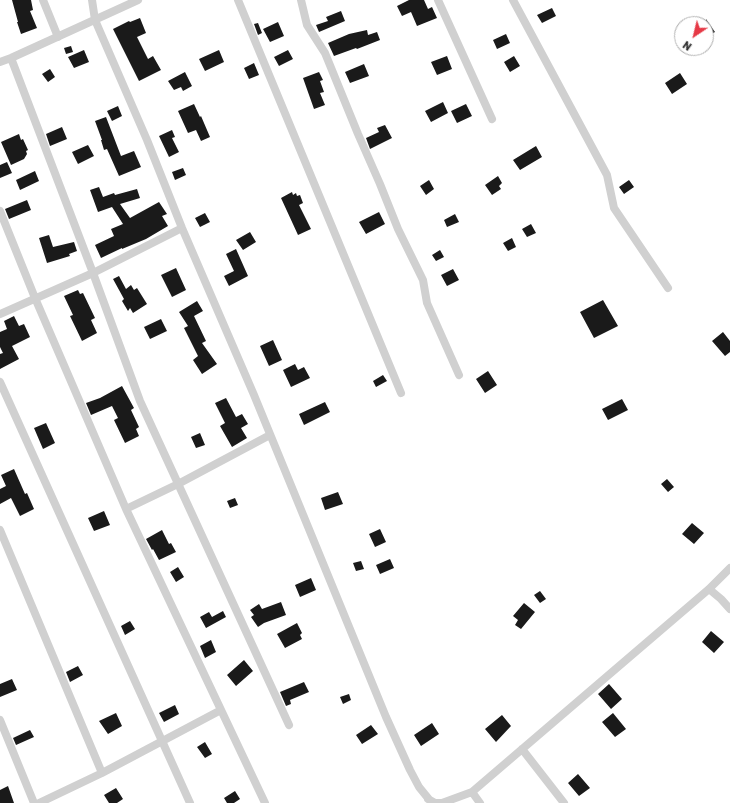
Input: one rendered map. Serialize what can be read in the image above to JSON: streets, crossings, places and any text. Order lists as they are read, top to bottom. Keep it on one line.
{"north":"bottom left"}
